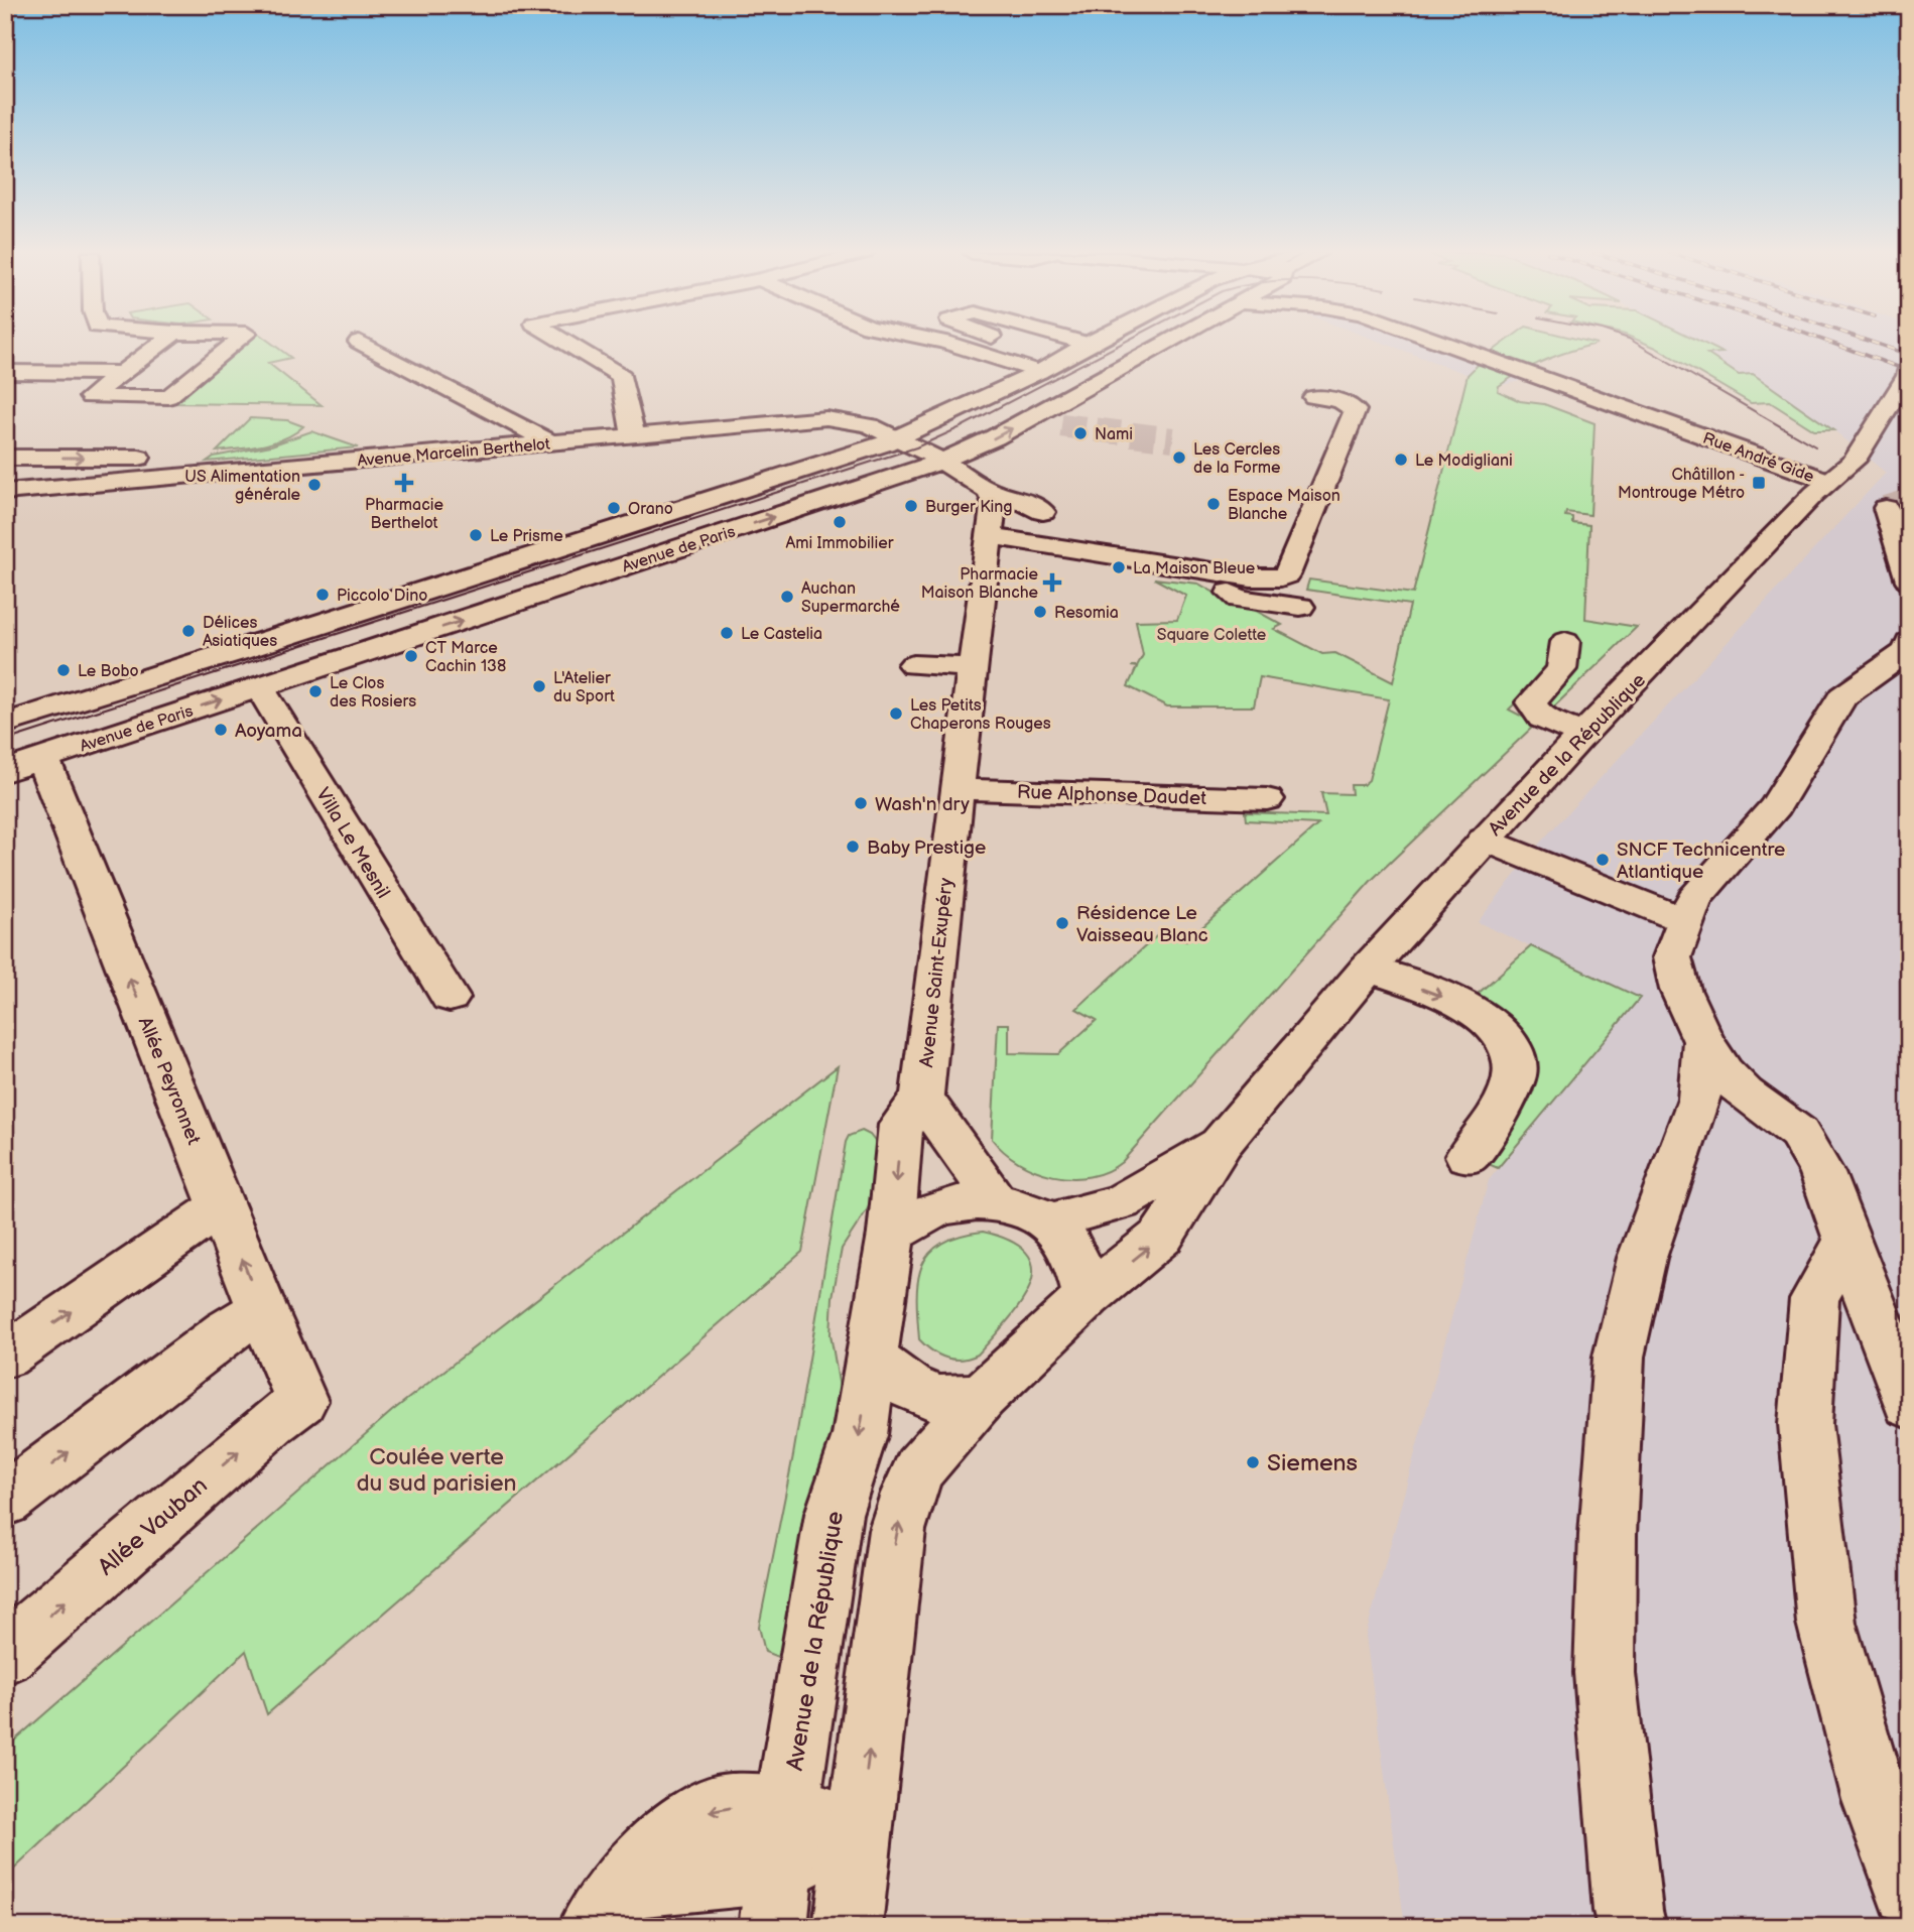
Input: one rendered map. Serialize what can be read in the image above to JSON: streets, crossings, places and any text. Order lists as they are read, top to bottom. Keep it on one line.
{"streets":{"street":["Avenue Marcelin Berthelot","Rue André Gide","Avenue de Paris","Avenue de la République","Rue Alphonse Daudet","Villa Le Mesnil","Avenue Saint-Exupéry","Allée Peyronnet","Allée Vauban"]},"crossings":[["Avenue Marcelin Berthelot","Avenue de Paris"],["Rue André Gide","Avenue de la République"],["Avenue de Paris","Villa Le Mesnil"],["Avenue de Paris","Allée Peyronnet"],["Rue Alphonse Daudet","Avenue Saint-Exupéry"],["Allée Peyronnet","Allée Vauban"]],"one_way":["Allée Peyronnet"],"parks":["Square Colette","Coulée verte du sud parisien"],"places":{"other":["Nami","Les Cercles de la Forme","Le Modigliani","US Alimentation générale","Espace Maison Blanche","Burger King","Orano","Ami Immobilier","Le Prisme","La Maison Bleue","Piccolo Dino","Auchan Supermarché","Resomia","Délices Asiatiques","Le Castelia","CT Marce Cachin 138","Le Bobo","L'Atelier du Sport","Le Clos des Rosiers","Les Petits Chaperons Rouges","Aoyama","Wash'n dry","Baby Prestige","SNCF Technicentre Atlantique","Résidence Le Vaisseau Blanc","Siemens"],"health":["Pharmacie Berthelot","Pharmacie Maison Blanche"],"transit":["Châtillon - Montrouge Métro"]}}
